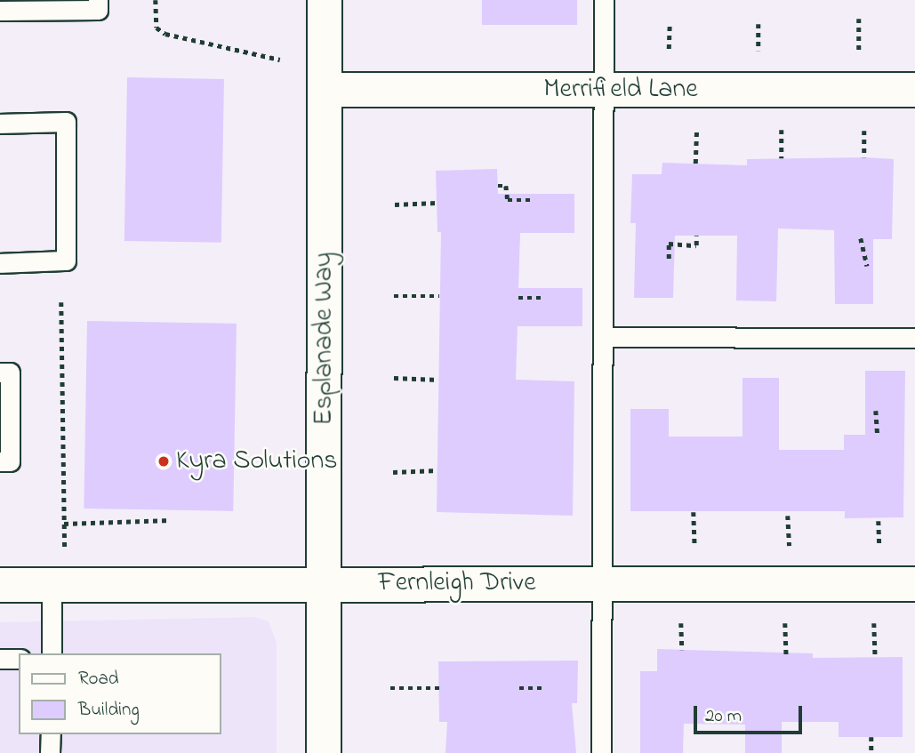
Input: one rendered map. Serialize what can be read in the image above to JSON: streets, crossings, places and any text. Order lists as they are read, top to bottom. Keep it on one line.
{"streets":{"street":["Merrifield Lane","Esplanade Way","Fernleigh Drive"]},"crossings":[["Merrifield Lane","Esplanade Way"],["Esplanade Way","Fernleigh Drive"]],"places":["Kyra Solutions"],"legend":["Road","Building"],"scale_bar":"20 m"}
